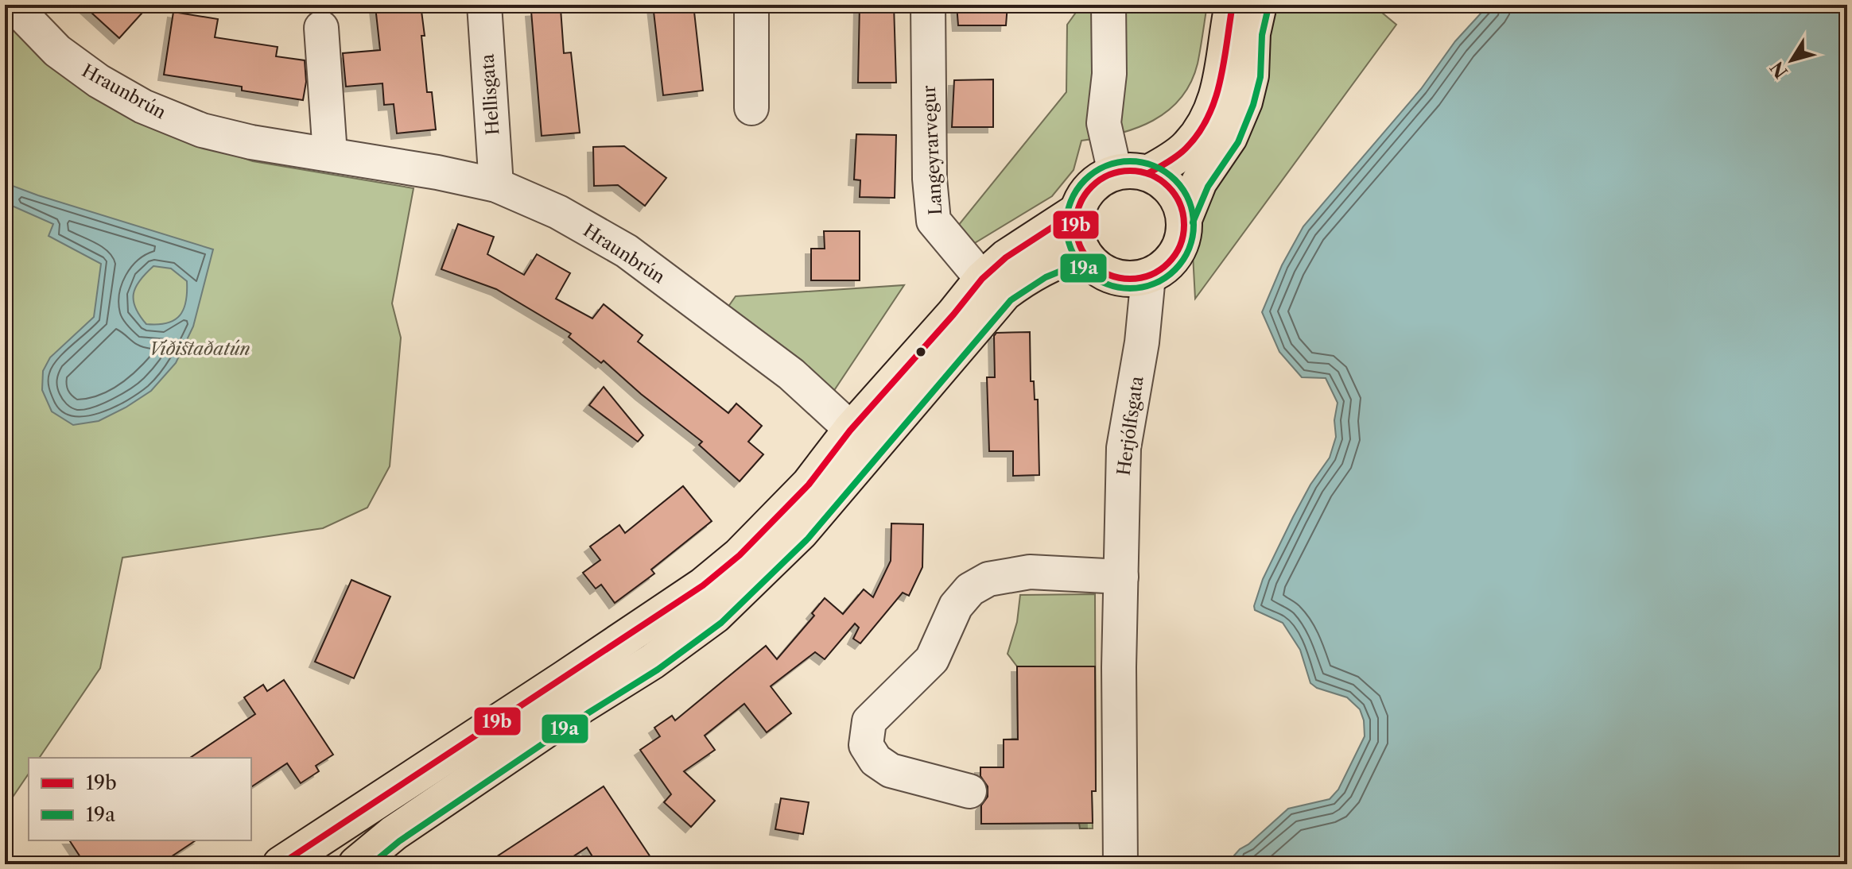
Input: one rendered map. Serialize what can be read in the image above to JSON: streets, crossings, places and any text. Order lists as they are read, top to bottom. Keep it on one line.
{"streets":{"street":["Hraunbrún","Hellisgata","Langeyrarvegur","Herjólfsgata"]},"crossings":[["Hraunbrún","Hellisgata"]],"parks":["Víðistaðatún"],"lines":["transit line 19b","transit line 19a"],"legend":["19b","19a"],"north":"bottom left"}
